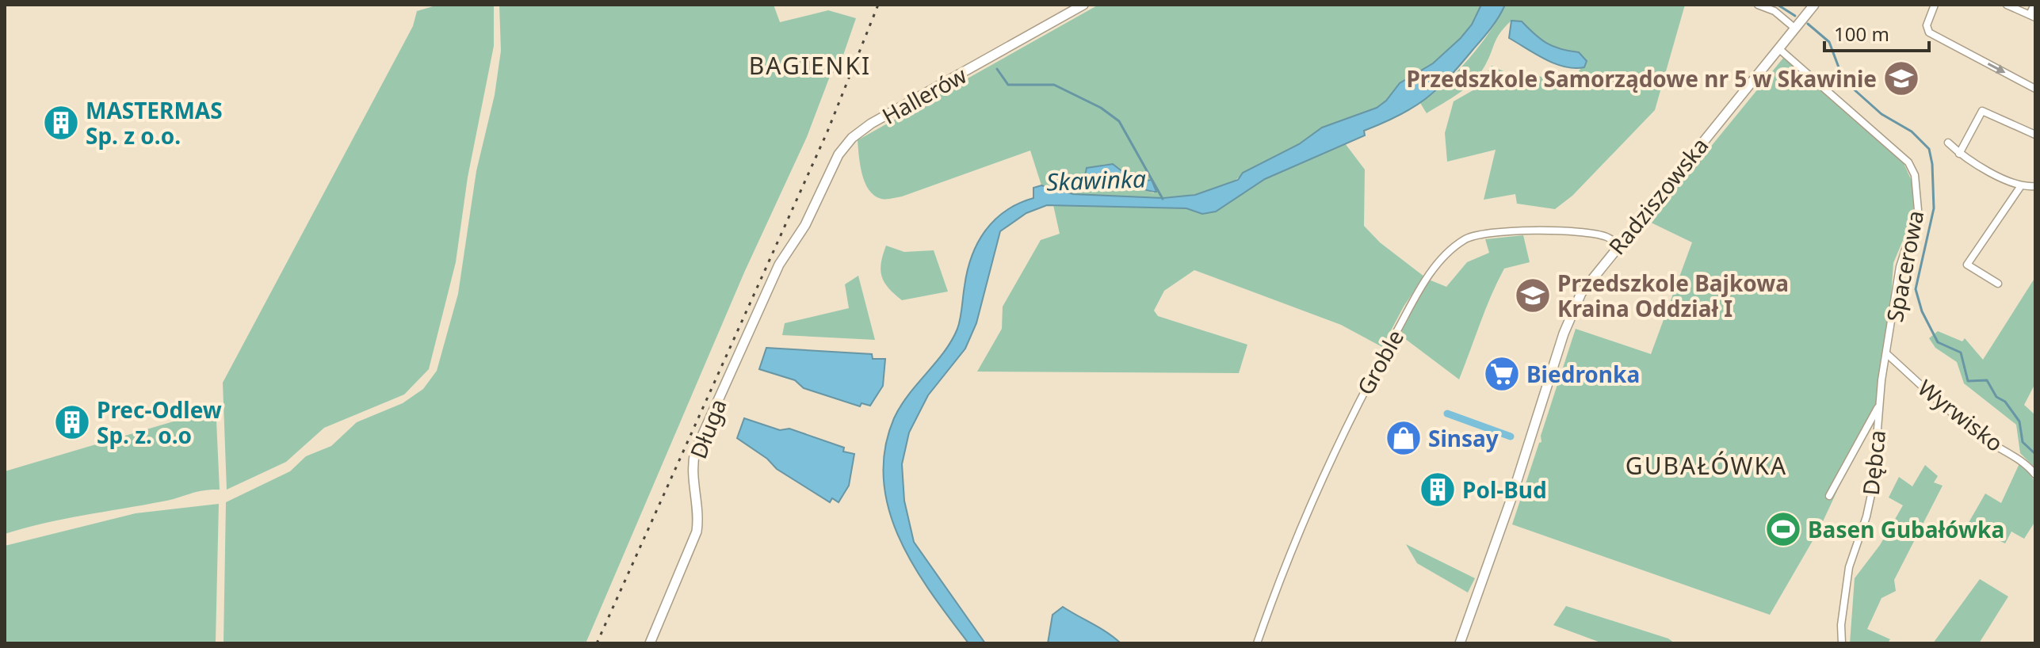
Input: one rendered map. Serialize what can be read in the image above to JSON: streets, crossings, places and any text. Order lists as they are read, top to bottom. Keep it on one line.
{"streets":{"street":["Hallerów","Radziszowska","Spacerowa","Groble","Wyrwisko","Długa","Dębca"]},"crossings":[["Hallerów","Długa"],["Radziszowska","Spacerowa"],["Radziszowska","Groble"],["Spacerowa","Wyrwisko"],["Spacerowa","Dębca"],["Wyrwisko","Dębca"]],"districts":["BAGIENKI","GUBAŁÓWKA"],"water":["Skawinka"],"places":{"school or university":["Przedszkole Samorządowe nr 5 w Skawinie","Przedszkole Bajkowa Kraina Oddział I"],"building":["MASTERMAS Sp. z o.o.","Prec-Odlew Sp. z. o.o","Pol-Bud"],"supermarket":["Biedronka"],"shop":["Sinsay"],"sports":["Basen Gubałówka"]},"scale_bar":"100 m"}
